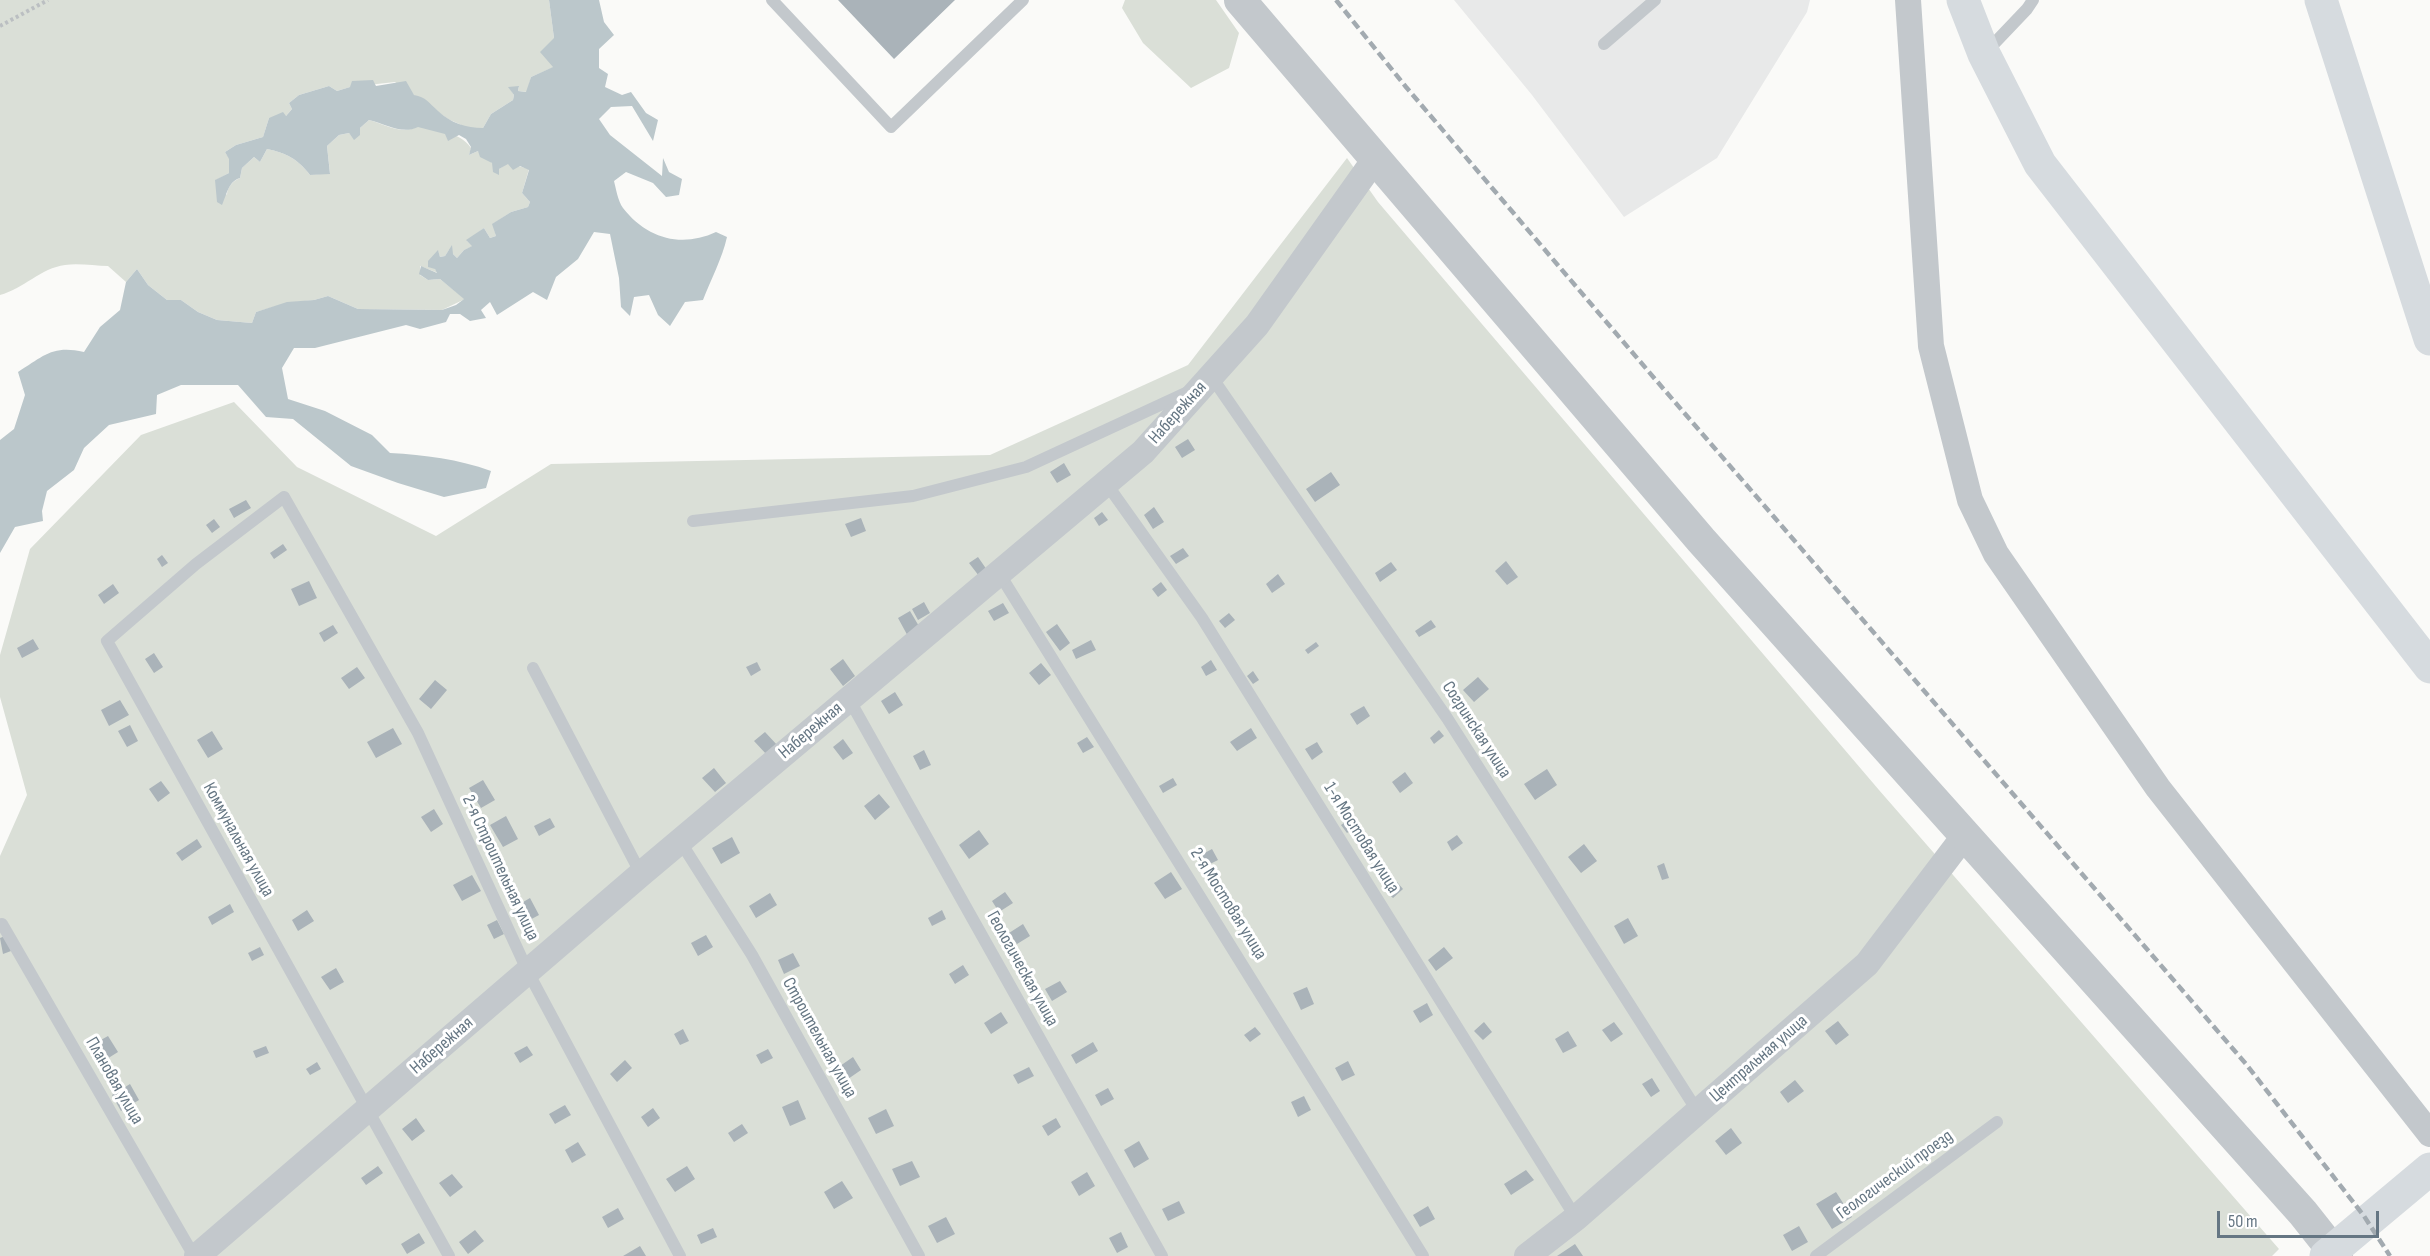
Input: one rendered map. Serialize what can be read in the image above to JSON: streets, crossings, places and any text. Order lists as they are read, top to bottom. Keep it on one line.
{"streets":{"street":["Набережная","Центральная улица"],"lane":["Согринская улица","1-я Мостовая улица","Коммунальная улица","2-я Строительная улица","2-я Мостовая улица","Геологическая улица","Строительная улица","Плановая улица","Геологический проезд"]},"crossings":[["Набережная","Согринская улица"],["Набережная","1-я Мостовая улица"],["Набережная","Коммунальная улица"],["Набережная","2-я Строительная улица"],["Набережная","2-я Мостовая улица"],["Набережная","Геологическая улица"],["Набережная","Строительная улица"],["Набережная","Плановая улица"],["Согринская улица","Центральная улица"],["1-я Мостовая улица","Центральная улица"],["Коммунальная улица","2-я Строительная улица"]],"scale_bar":"50 m"}
